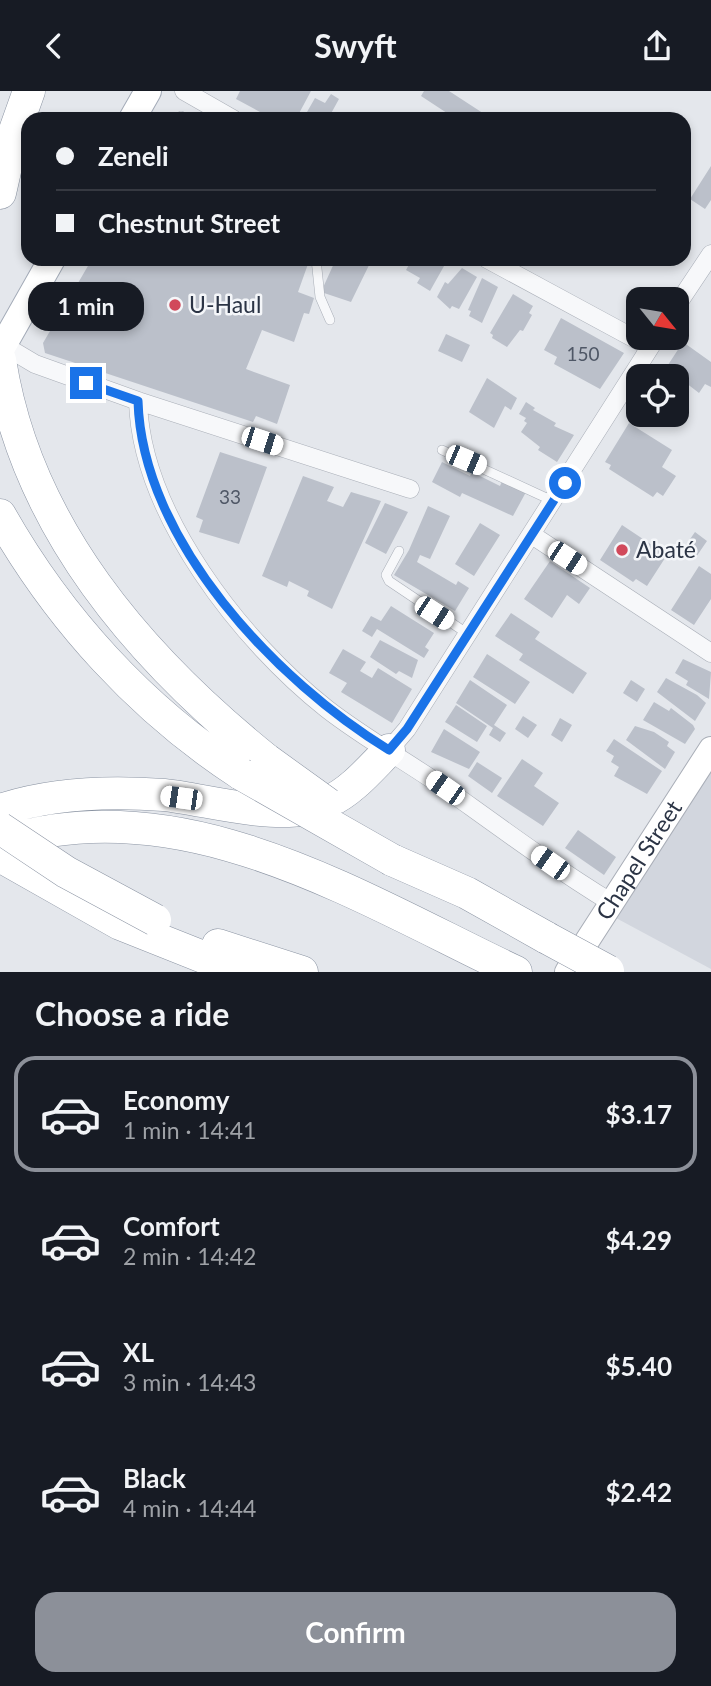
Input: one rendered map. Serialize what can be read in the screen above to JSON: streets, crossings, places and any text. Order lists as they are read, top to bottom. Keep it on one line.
{"streets":{"main road":["Chapel Street"]},"places":["U-Haul","Abaté"],"house_numbers":["150","33"],"north":"bottom right","page":{"header":"Swyft","banner":["Zeneli","Chestnut Street"],"bubble":"1 min","heading":"Choose a ride","list":[{"name":"Economy","note":"1 min · 14:41","value":"$3.17"},{"name":"Comfort","note":"2 min · 14:42","value":"$4.29"},{"name":"XL","note":"3 min · 14:43","value":"$5.40"},{"name":"Black","note":"4 min · 14:44","value":"$2.42"}],"buttons":"Confirm"}}
